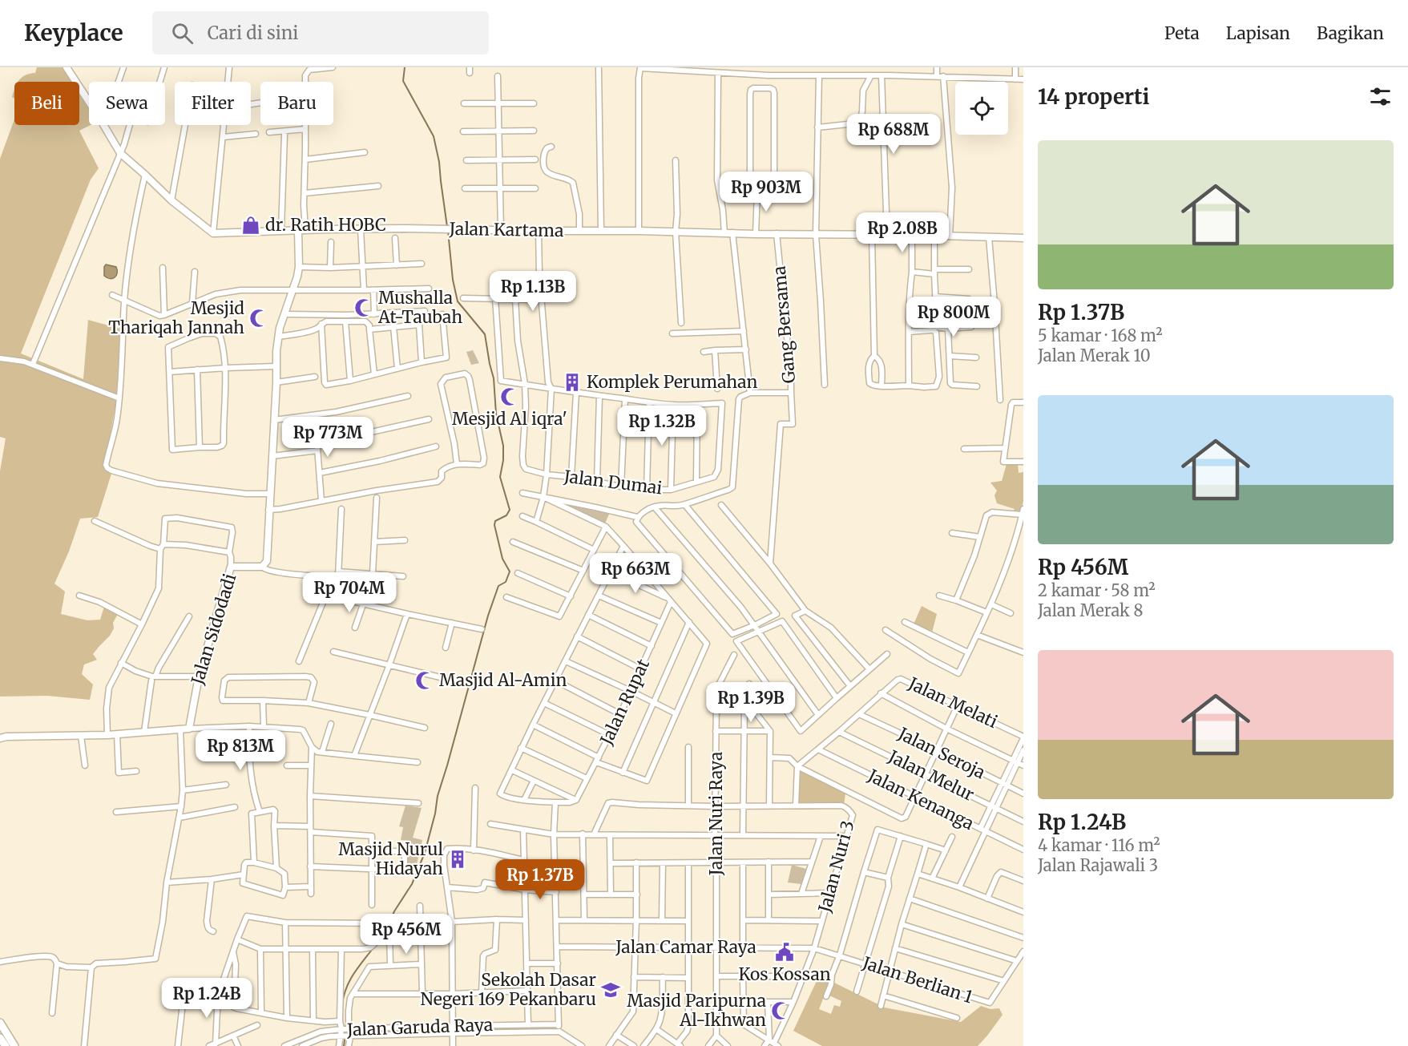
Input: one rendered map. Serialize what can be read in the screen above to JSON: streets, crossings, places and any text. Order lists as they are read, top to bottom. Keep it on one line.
{"streets":{"main road":["Jalan Kartama","Jalan Sidodadi"],"street":["Gang Bersama","Jalan Dumai","Jalan Rupat","Jalan Melati","Jalan Seroja","Jalan Melur","Jalan Kenanga","Jalan Nuri Raya","Jalan Nuri 3","Jalan Camar Raya","Jalan Berlian 1","Jalan Garuda Raya"]},"crossings":[["Jalan Kartama","Gang Bersama"],["Jalan Kartama","Jalan Sidodadi"],["Jalan Melati","Jalan Seroja"],["Jalan Melati","Jalan Melur"],["Jalan Melati","Jalan Kenanga"],["Jalan Nuri Raya","Jalan Camar Raya"],["Jalan Nuri 3","Jalan Camar Raya"],["Jalan Nuri 3","Jalan Berlian 1"],["Jalan Camar Raya","Jalan Berlian 1"]],"places":{"shop":["dr. Ratih HOBC"],"mosque":["Mushalla At-Taubah","Mesjid Thariqah Jannah","Mesjid Al iqra'","Masjid Al-Amin","Masjid Paripurna Al-Ikhwan"],"building":["Komplek Perumahan","Masjid Nurul Hidayah"],"public building":["Kos Kossan"],"school or university":["Sekolah Dasar Negeri 169 Pekanbaru"]},"page":{"header":"Keyplace","search":"Cari di sini","nav":["Peta","Lapisan","Bagikan"],"heading":"14 properti","chip":["Beli","Sewa","Filter","Baru"],"price":["Rp 688M","Rp 903M","Rp 2.08B","Rp 1.13B","Rp 800M","Rp 1.32B","Rp 773M","Rp 663M","Rp 704M","Rp 1.39B","Rp 813M","Rp 1.37B","Rp 456M","Rp 1.24B"],"list":[{"name":"Rp 1.37B","note":"5 kamar · 168 m² · Jalan Merak 10"},{"name":"Rp 456M","note":"2 kamar · 58 m² · Jalan Merak 8"},{"name":"Rp 1.24B","note":"4 kamar · 116 m² · Jalan Rajawali 3"}]}}
